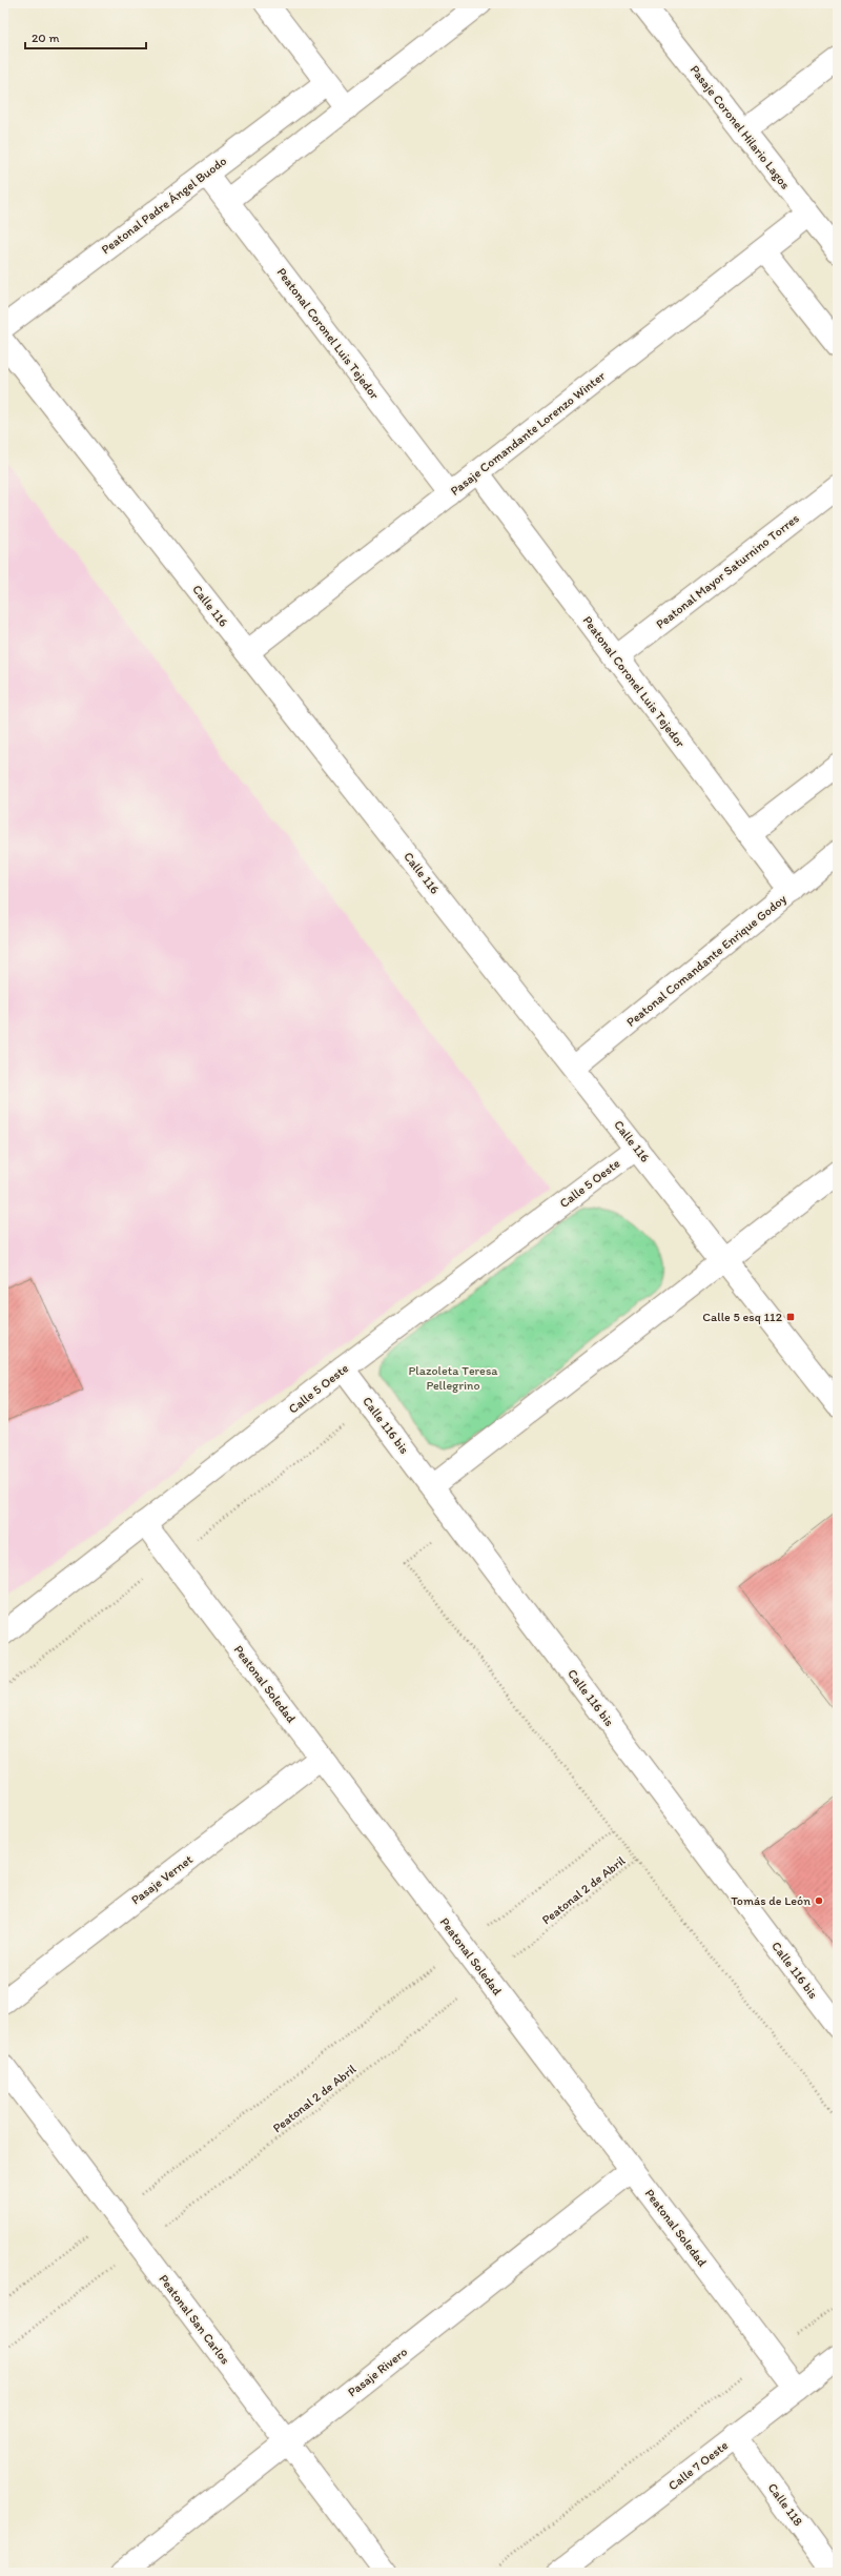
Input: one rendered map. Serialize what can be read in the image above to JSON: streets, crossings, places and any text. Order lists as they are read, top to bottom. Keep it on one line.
{"streets":{"street":["Pasaje Coronel Hilario Lagos","Peatonal Padre Ángel Buodo","Peatonal Coronel Luis Tejedor","Pasaje Comandante Lorenzo Winter","Peatonal Mayor Saturnino Torres","Calle 116","Peatonal Comandante Enrique Godoy","Calle 5 Oeste","Calle 116 bis","Peatonal Soledad","Pasaje Vernet","Peatonal San Carlos","Pasaje Rivero","Calle 7 Oeste","Calle 118"],"path":["Peatonal 2 de Abril"]},"crossings":[["Pasaje Coronel Hilario Lagos","Pasaje Comandante Lorenzo Winter"],["Peatonal Padre Ángel Buodo","Peatonal Coronel Luis Tejedor"],["Peatonal Coronel Luis Tejedor","Pasaje Comandante Lorenzo Winter"],["Peatonal Coronel Luis Tejedor","Peatonal Mayor Saturnino Torres"],["Peatonal Coronel Luis Tejedor","Peatonal Comandante Enrique Godoy"],["Pasaje Comandante Lorenzo Winter","Calle 116"],["Calle 116","Peatonal Comandante Enrique Godoy"],["Calle 116","Calle 5 Oeste"],["Calle 5 Oeste","Calle 116 bis"],["Calle 5 Oeste","Peatonal Soledad"],["Peatonal Soledad","Pasaje Vernet"],["Peatonal Soledad","Peatonal 2 de Abril"],["Peatonal Soledad","Pasaje Rivero"],["Peatonal Soledad","Calle 7 Oeste"],["Peatonal 2 de Abril","Peatonal San Carlos"],["Peatonal San Carlos","Pasaje Rivero"],["Calle 7 Oeste","Calle 118"]],"parks":["Plazoleta Teresa Pellegrino"],"places":{"transit":["Calle 5 esq 112"],"other":["Tomás de León"]},"scale_bar":"20 m"}
